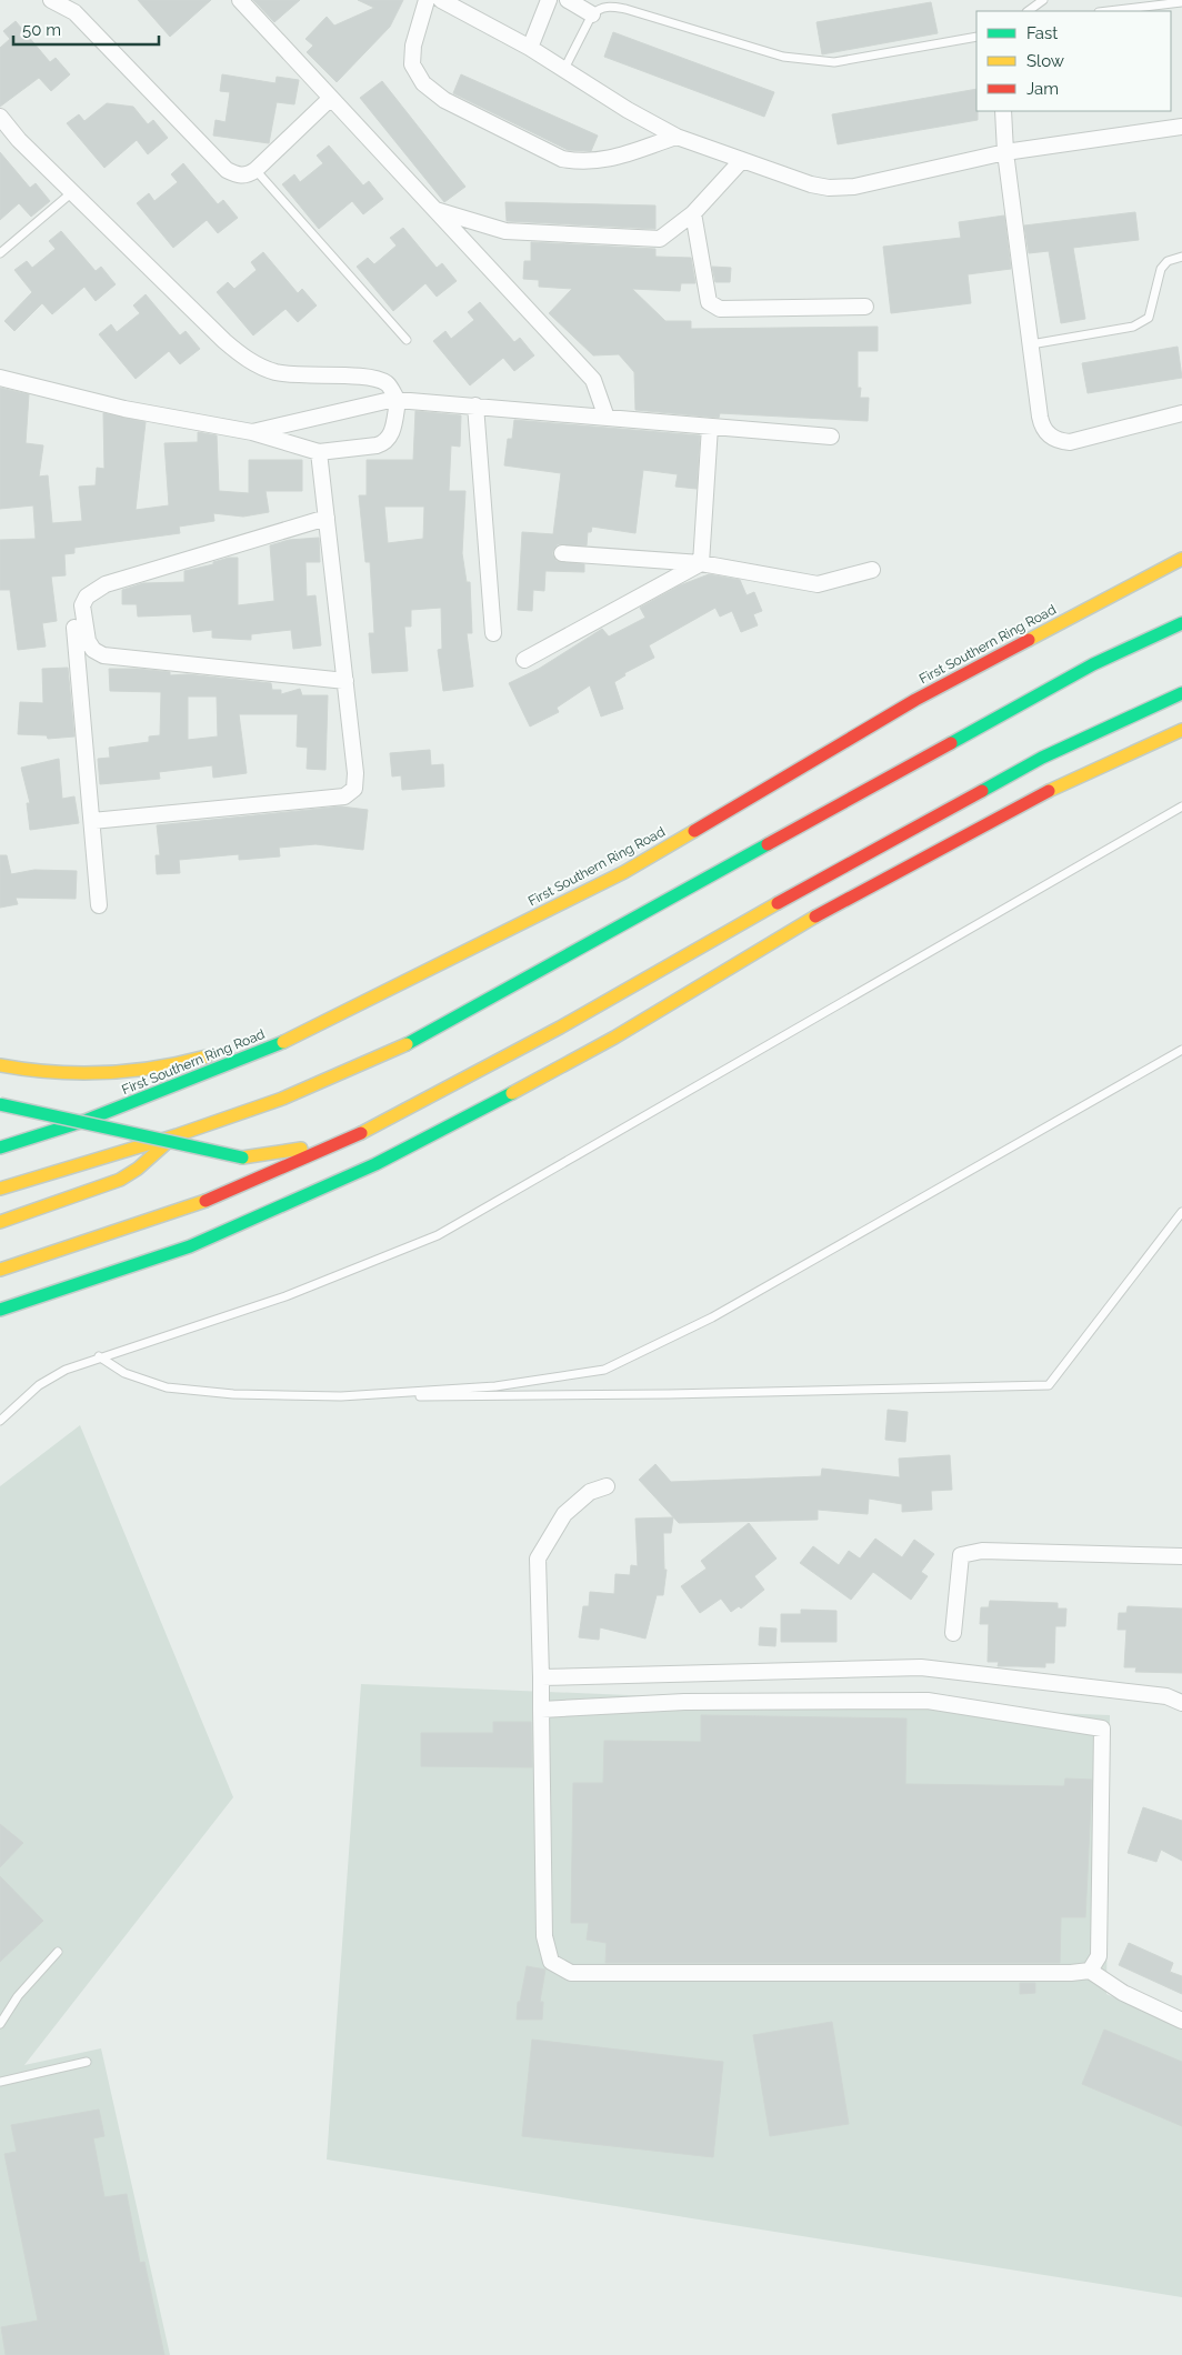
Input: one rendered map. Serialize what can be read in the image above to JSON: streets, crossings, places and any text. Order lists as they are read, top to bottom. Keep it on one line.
{"streets":{"highway":["First Southern Ring Road"]},"legend":["Fast","Slow","Jam"],"scale_bar":"50 m"}
